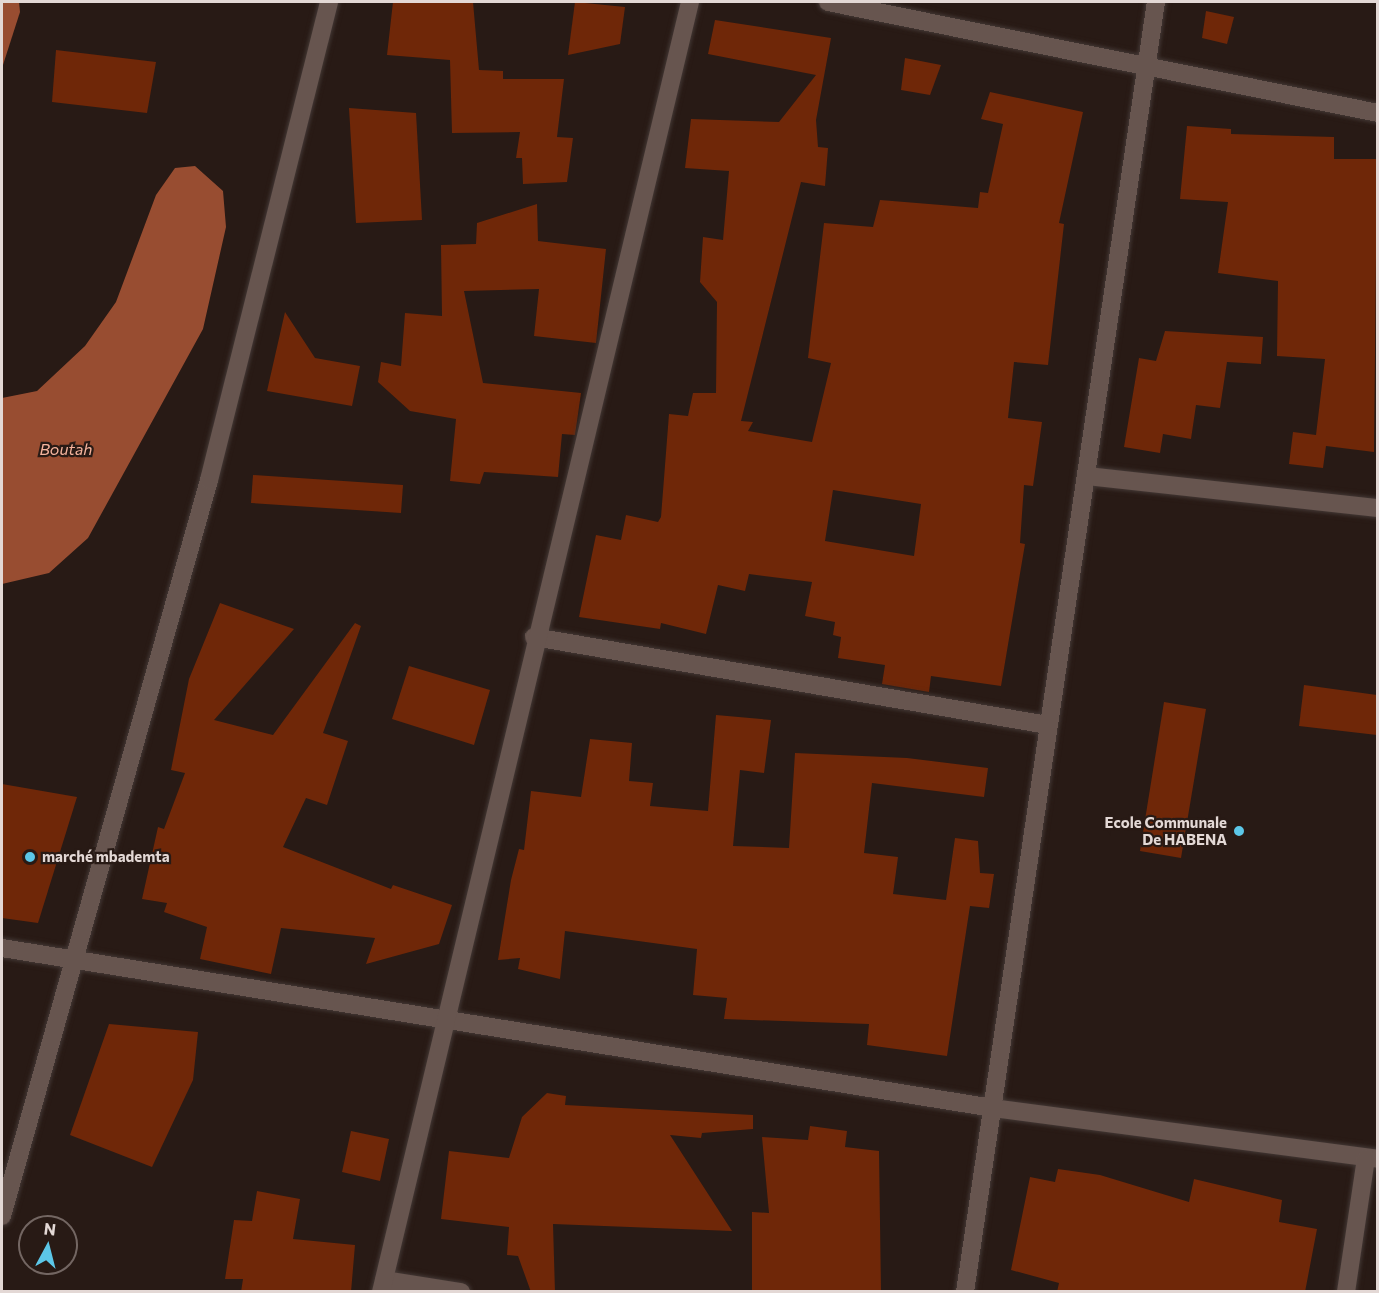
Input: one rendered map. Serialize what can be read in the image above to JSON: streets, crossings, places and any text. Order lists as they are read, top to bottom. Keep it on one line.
{"water":["Boutah"],"places":["Ecole Communale De HABENA","marché mbademta"],"north":"top"}
